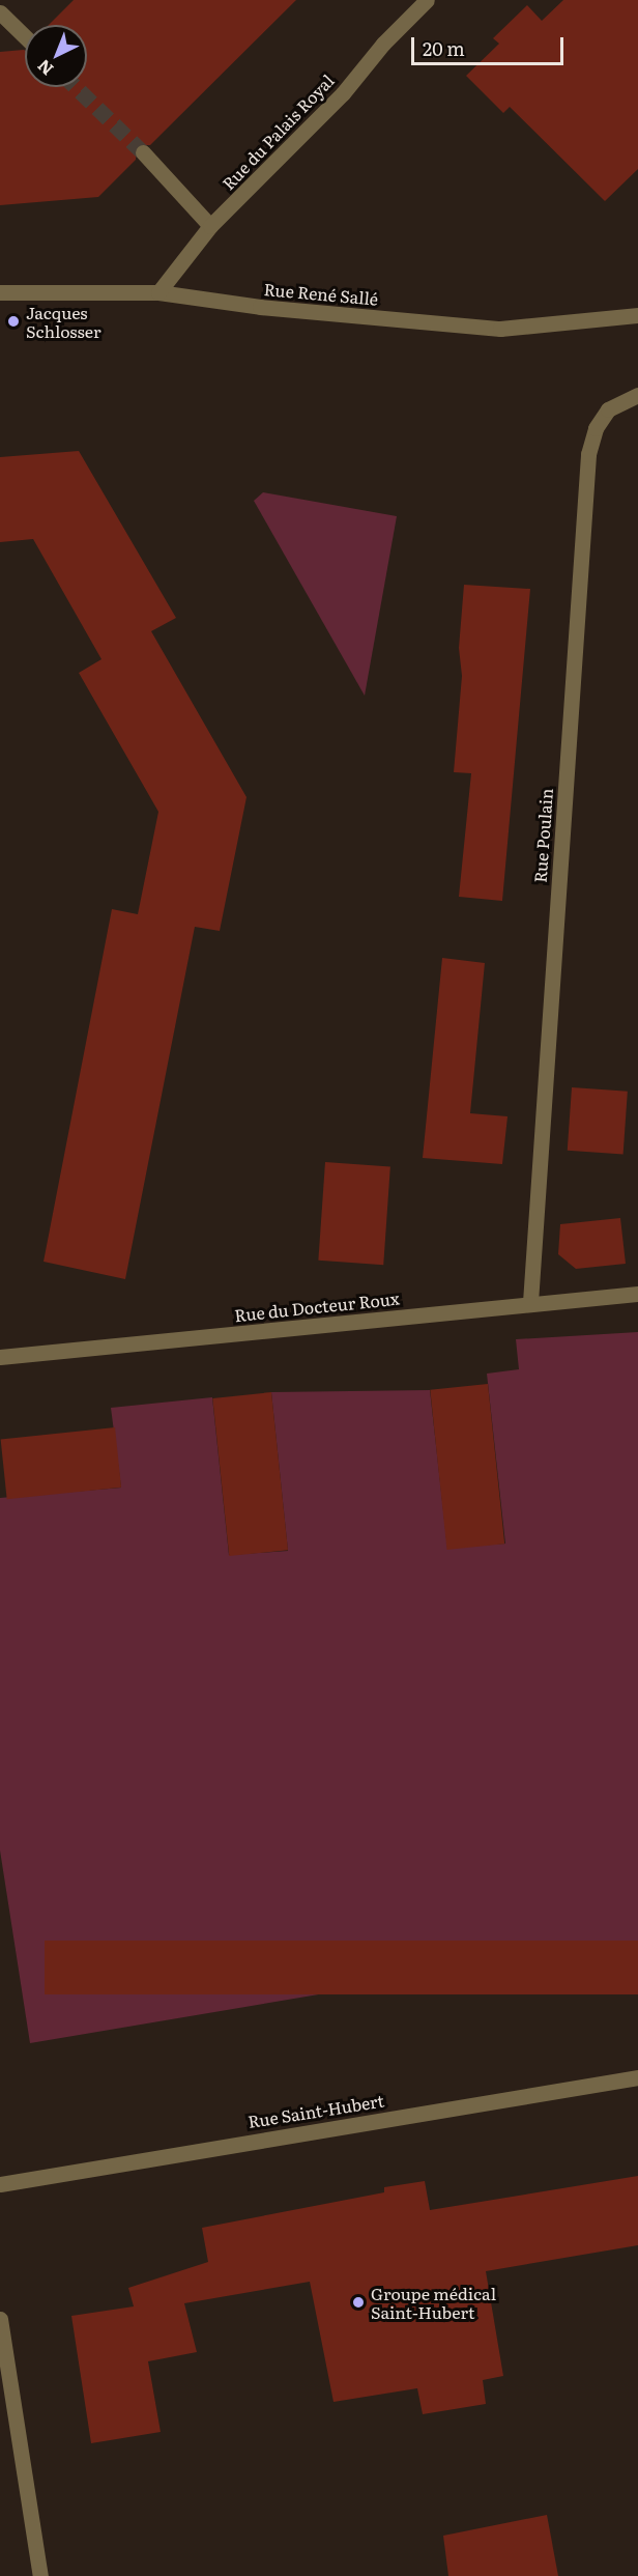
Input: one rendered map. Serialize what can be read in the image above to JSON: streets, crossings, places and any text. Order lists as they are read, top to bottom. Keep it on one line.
{"streets":{"street":["Rue du Palais Royal","Rue René Sallé","Rue Poulain","Rue du Docteur Roux","Rue Saint-Hubert"]},"crossings":[["Rue du Palais Royal","Rue René Sallé"],["Rue Poulain","Rue du Docteur Roux"]],"places":["Jacques Schlosser","Groupe médical Saint-Hubert"],"scale_bar":"20 m","north":"bottom left"}
